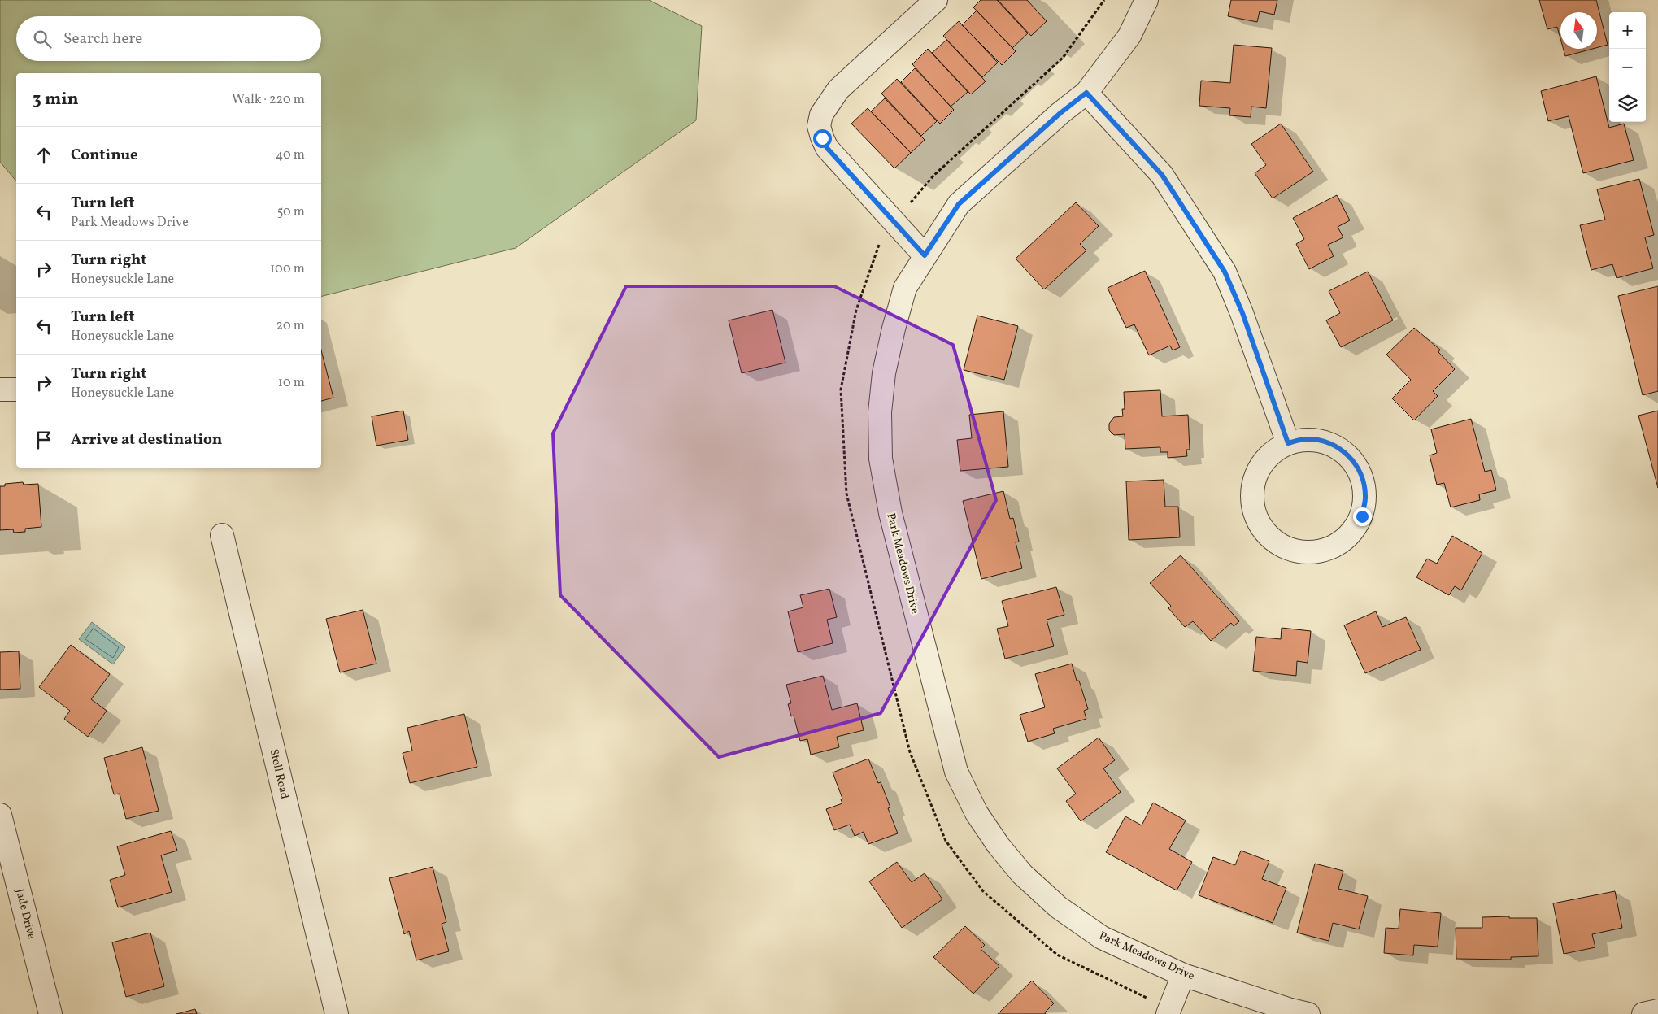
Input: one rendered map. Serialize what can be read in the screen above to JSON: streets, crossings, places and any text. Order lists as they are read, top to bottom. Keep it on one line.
{"streets":{"street":["Park Meadows Drive","Stoll Road","Jade Drive"]},"north":"top","page":{"map_buttons":["+","−"],"search":"Search here","heading":["3 min","Walk · 220 m"],"list":[["Continue","40 m"],["Turn left","Park Meadows Drive","50 m"],["Turn right","Honeysuckle Lane","100 m"],["Turn left","Honeysuckle Lane","20 m"],["Turn right","Honeysuckle Lane","10 m"],"Arrive at destination"]}}
